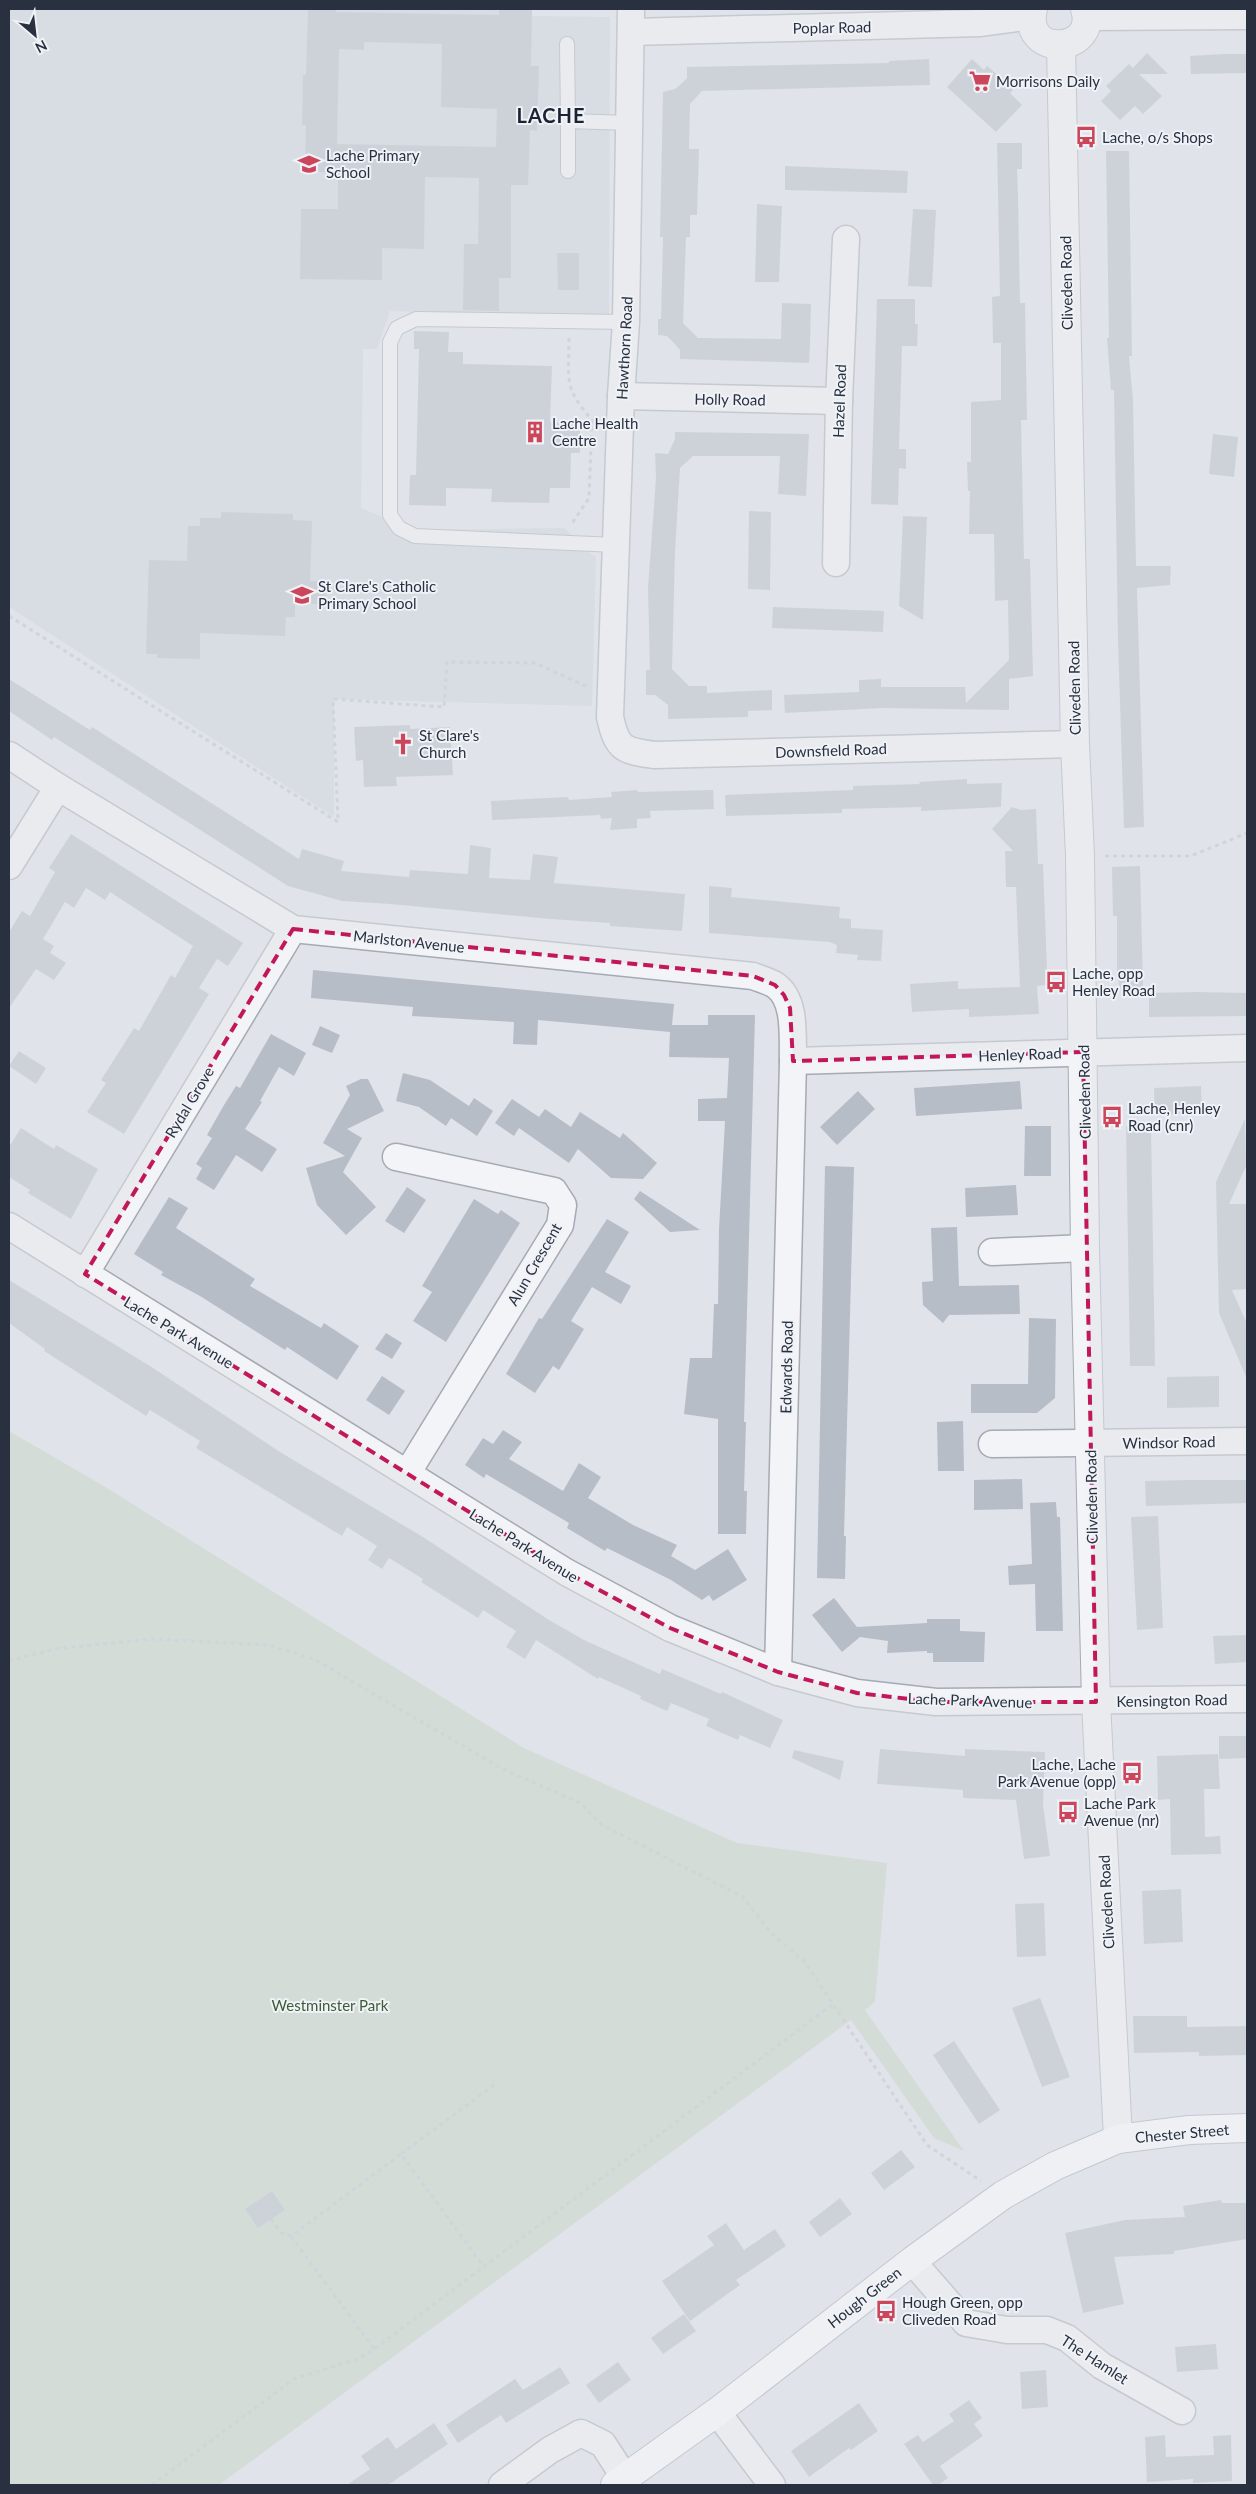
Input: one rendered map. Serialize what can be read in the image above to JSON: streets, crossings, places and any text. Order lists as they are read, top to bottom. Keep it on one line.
{"streets":{"main road":["Chester Street","Hough Green"],"street":["Poplar Road","Cliveden Road","Hawthorn Road","Holly Road","Hazel Road","Downsfield Road","Marlston Avenue","Henley Road","Rydal Grove","Alun Crescent","Lache Park Avenue","Edwards Road","Windsor Road","Kensington Road","The Hamlet"]},"crossings":[["Poplar Road","Hawthorn Road"],["Cliveden Road","Downsfield Road"],["Cliveden Road","Henley Road"],["Cliveden Road","Lache Park Avenue"],["Cliveden Road","Windsor Road"],["Cliveden Road","Kensington Road"],["Cliveden Road","Chester Street"],["Cliveden Road","Hough Green"],["Hawthorn Road","Holly Road"],["Hawthorn Road","Downsfield Road"],["Holly Road","Hazel Road"],["Marlston Avenue","Henley Road"],["Marlston Avenue","Rydal Grove"],["Marlston Avenue","Edwards Road"],["Henley Road","Edwards Road"],["Rydal Grove","Lache Park Avenue"],["Alun Crescent","Lache Park Avenue"],["Lache Park Avenue","Edwards Road"],["Lache Park Avenue","Kensington Road"],["Chester Street","Hough Green"],["Hough Green","The Hamlet"]],"districts":["LACHE"],"parks":["Westminster Park"],"places":{"supermarket":["Morrisons Daily"],"bus stop":["Lache, o/s Shops","Lache, opp Henley Road","Lache, Henley Road (cnr)","Lache, Lache Park Avenue (opp)","Lache Park Avenue (nr)","Hough Green, opp Cliveden Road"],"school or university":["Lache Primary School","St Clare's Catholic Primary School"],"building":["Lache Health Centre"],"church":["St Clare's Church"]},"north":"bottom right"}
